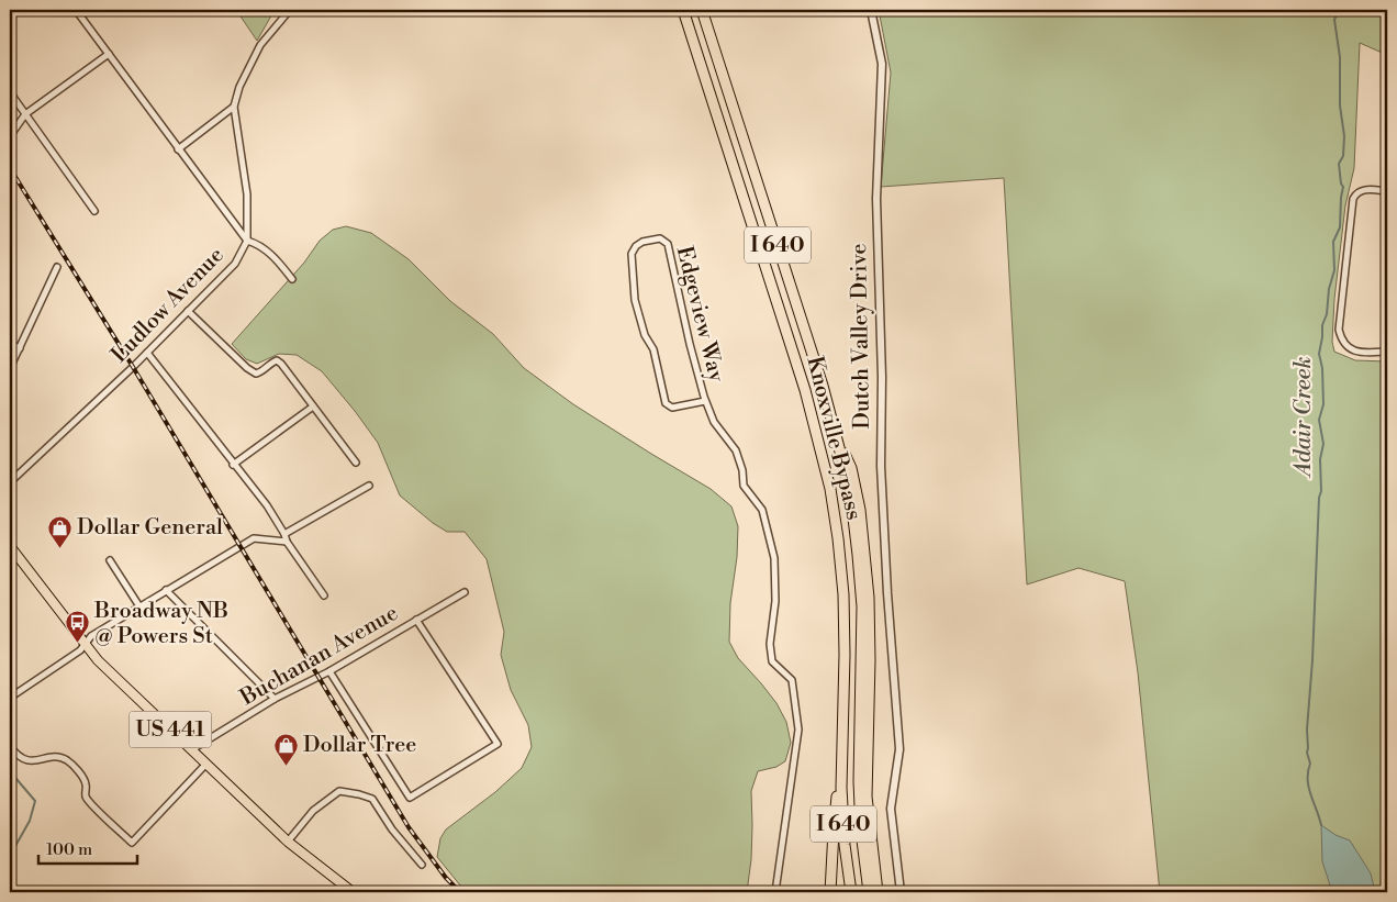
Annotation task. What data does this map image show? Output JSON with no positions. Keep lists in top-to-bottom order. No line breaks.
{"streets":{"highway":["I 640","Knoxville Bypass"],"main road":["US 441"],"street":["Ludlow Avenue","Edgeview Way","Dutch Valley Drive","Buchanan Avenue"]},"crossings":[["Buchanan Avenue","US 441"]],"water":["Adair Creek"],"places":{"shop":["Dollar General","Dollar Tree"],"bus stop":["Broadway NB @ Powers St"]},"scale_bar":"100 m"}
